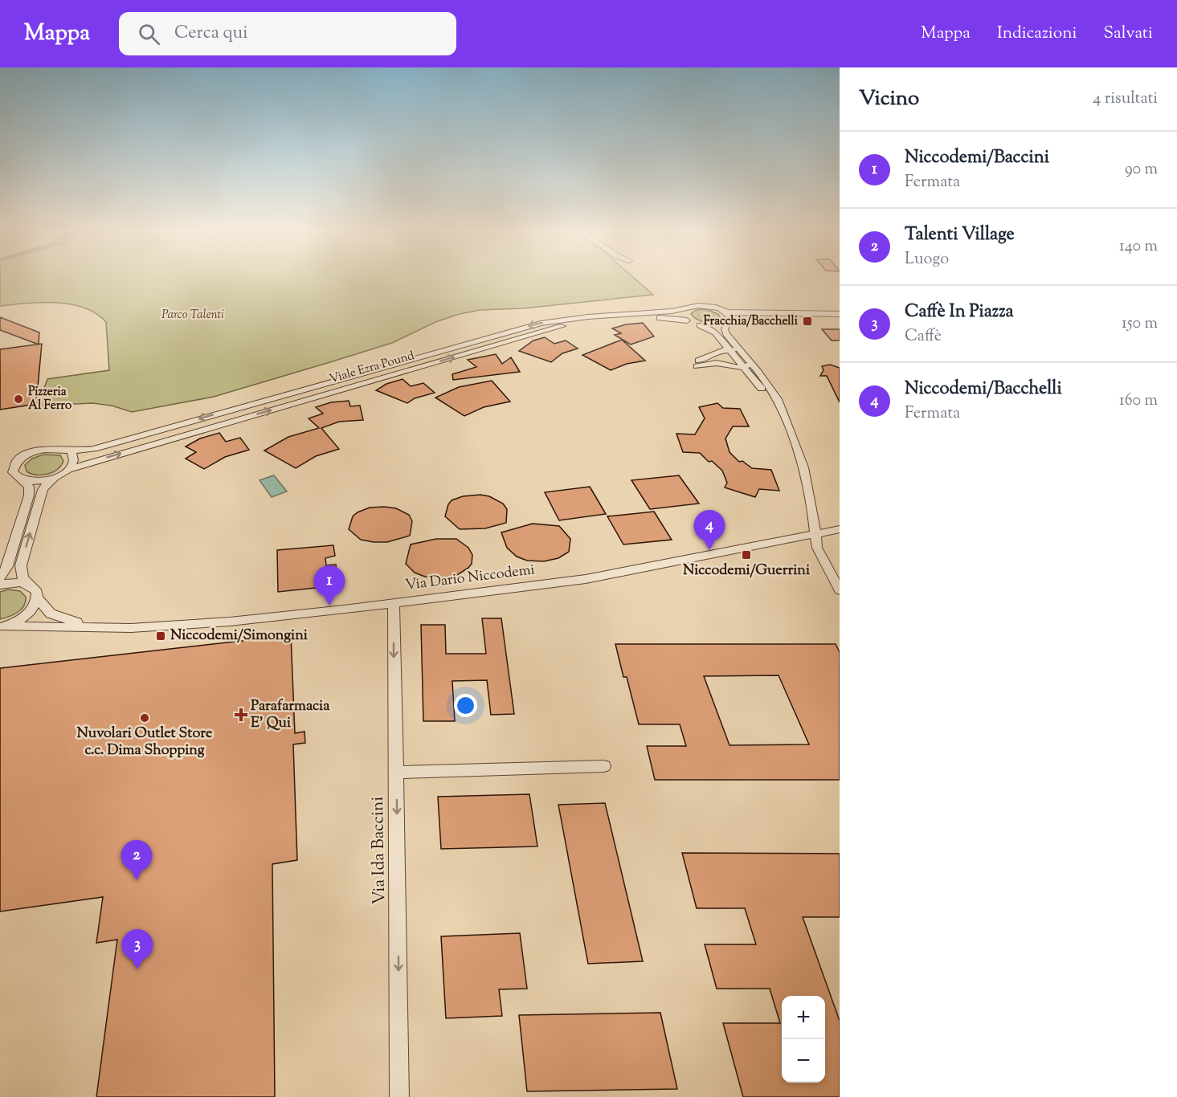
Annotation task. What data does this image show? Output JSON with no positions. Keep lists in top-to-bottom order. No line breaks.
{"streets":{"street":["Viale Ezra Pound","Via Dario Niccodemi","Via Ida Baccini"]},"crossings":[["Via Dario Niccodemi","Via Ida Baccini"]],"one_way":["Via Ida Baccini"],"parks":["Parco Talenti"],"places":{"transit":["Fracchia/Bacchelli","Niccodemi/Guerrini","Niccodemi/Simongini"],"other":["Pizzeria Al Ferro","Nuvolari Outlet Store c.c. Dima Shopping"],"health":["Parafarmacia E' Qui"]},"page":{"header":"Mappa","search":"Cerca qui","nav":["Mappa","Indicazioni","Salvati"],"heading":["Vicino","4 risultati"],"list":[{"mark":"1","name":"Niccodemi/Baccini","note":"Fermata","value":"90 m"},{"mark":"2","name":"Talenti Village","note":"Luogo","value":"140 m"},{"mark":"3","name":"Caffè In Piazza","note":"Caffè","value":"150 m"},{"mark":"4","name":"Niccodemi/Bacchelli","note":"Fermata","value":"160 m"}],"pins":["4","1","2","3"],"map_buttons":["+","−"]}}
